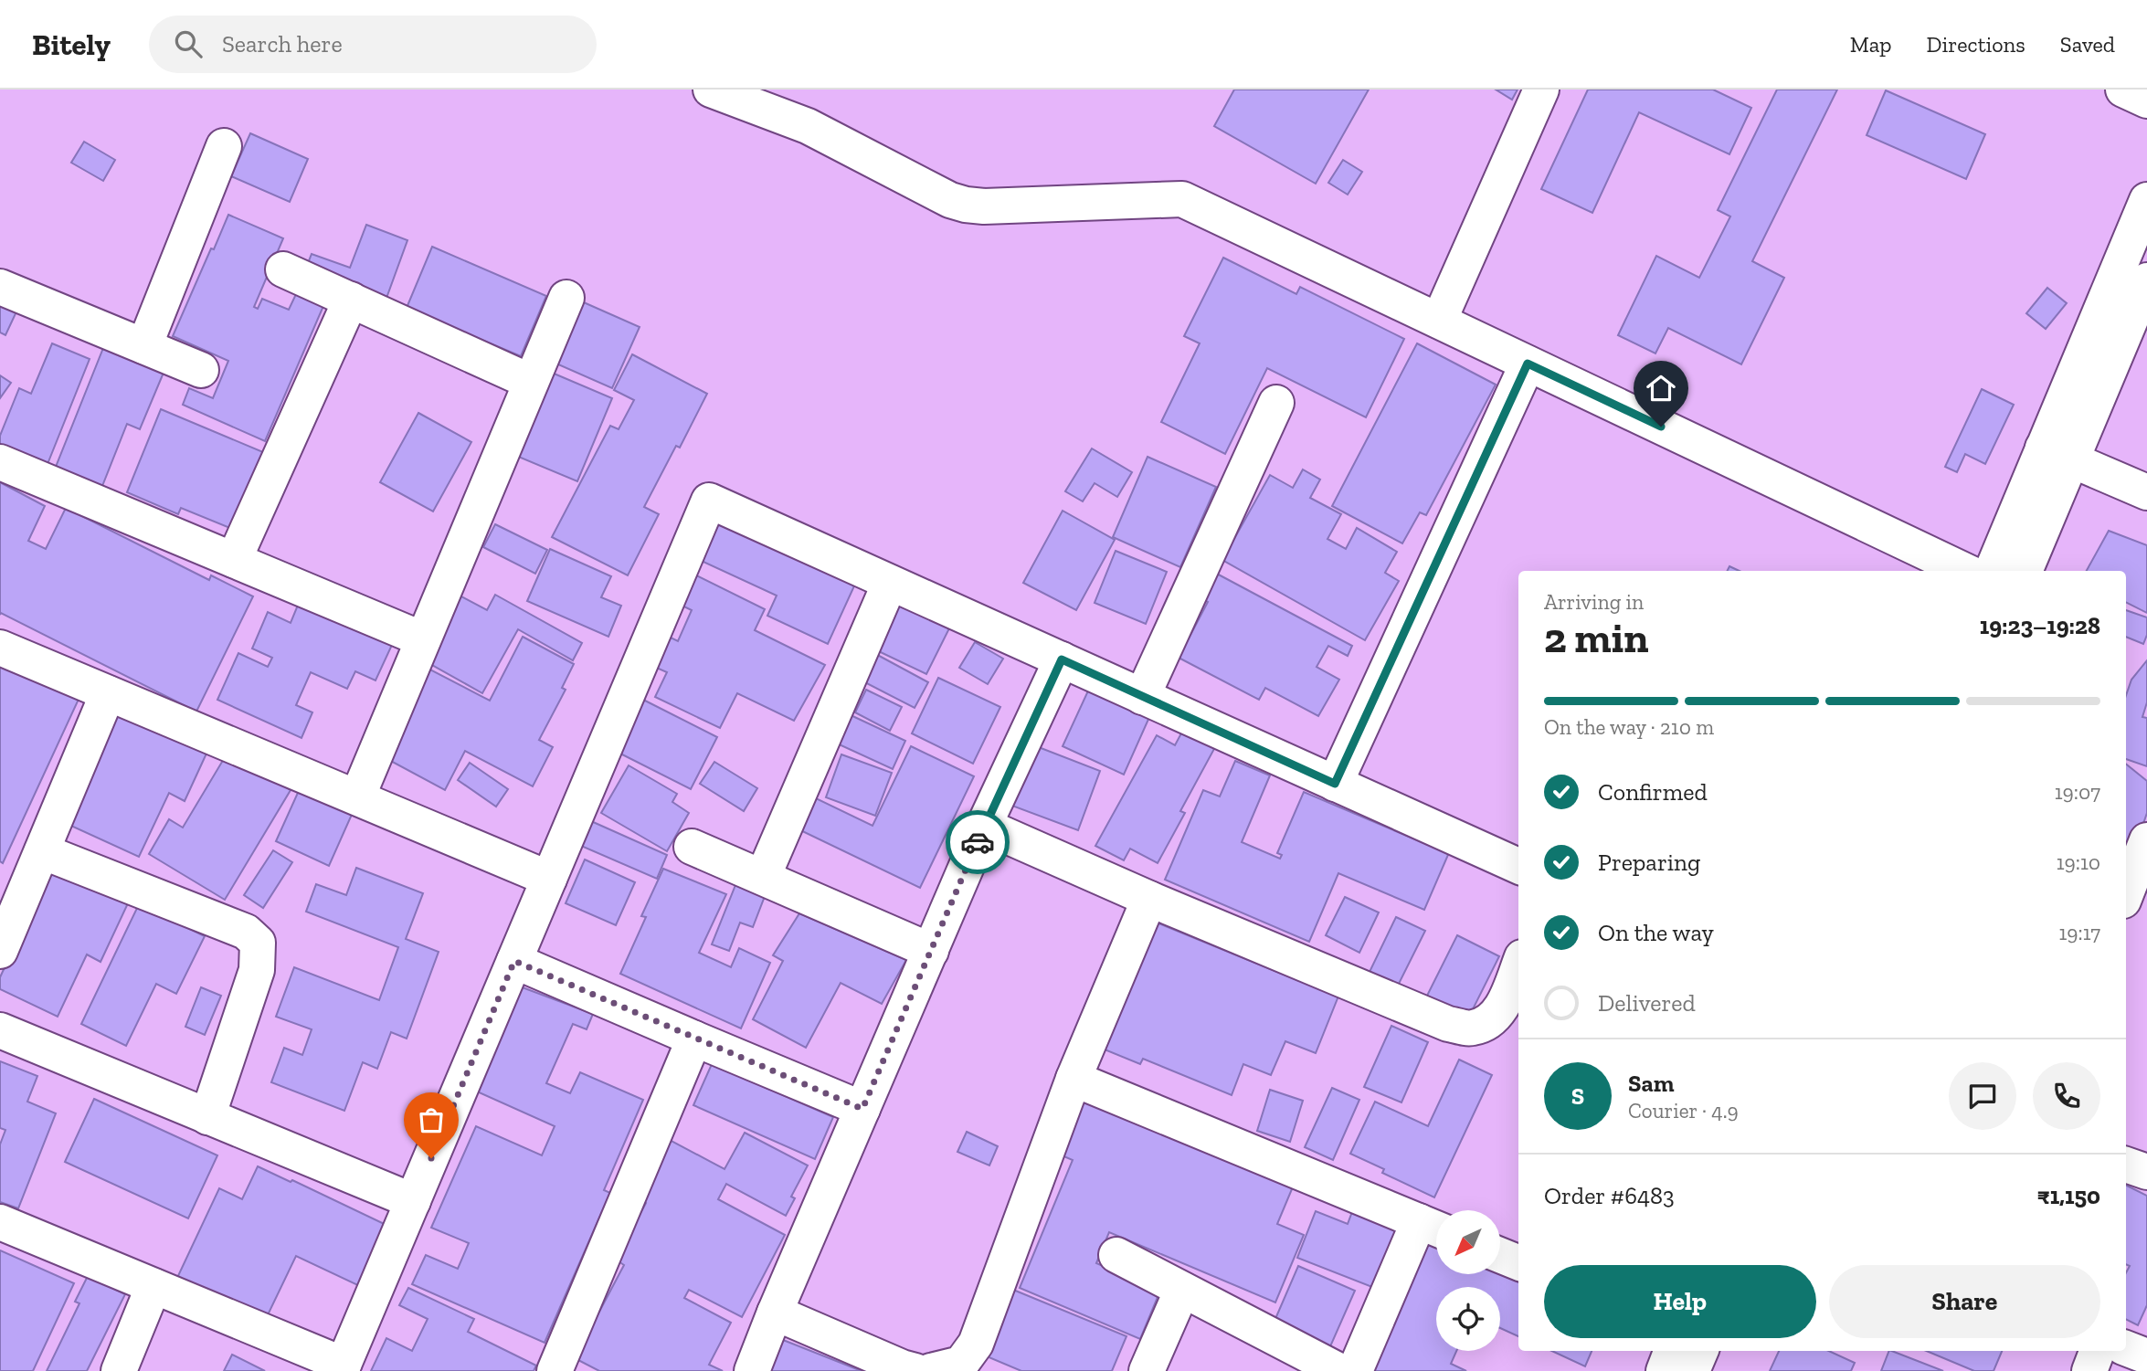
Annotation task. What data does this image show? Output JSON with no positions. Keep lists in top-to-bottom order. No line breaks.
{"north":"bottom left","page":{"header":"Bitely","search":"Search here","nav":["Map","Directions","Saved"],"heading":["2 min","Arriving in","19:23–19:28"],"panel":["Sam","Courier · 4.9","Order #6483","₹1,150"],"bar":"On the way · 210 m","list":[["Confirmed","19:07"],["Preparing","19:10"],["On the way","19:17"],"Delivered"],"round":"S","buttons":["Help","Share"]}}
